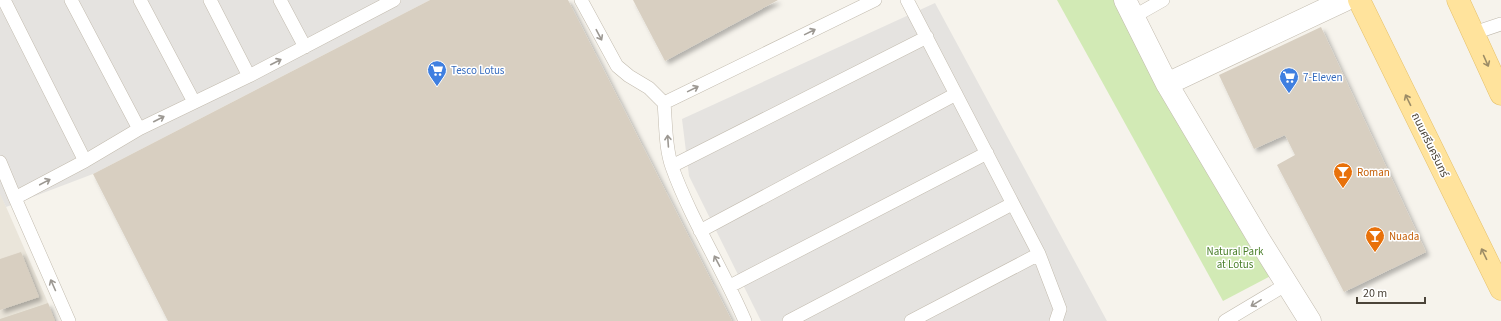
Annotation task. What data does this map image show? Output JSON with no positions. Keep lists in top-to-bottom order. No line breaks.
{"streets":{"main road":["ถนนศรีนครินทร์"]},"parks":["Natural Park at Lotus"],"places":{"supermarket":["Tesco Lotus","7-Eleven"],"bar":["Roman","Nuada"]},"scale_bar":"20 m"}
